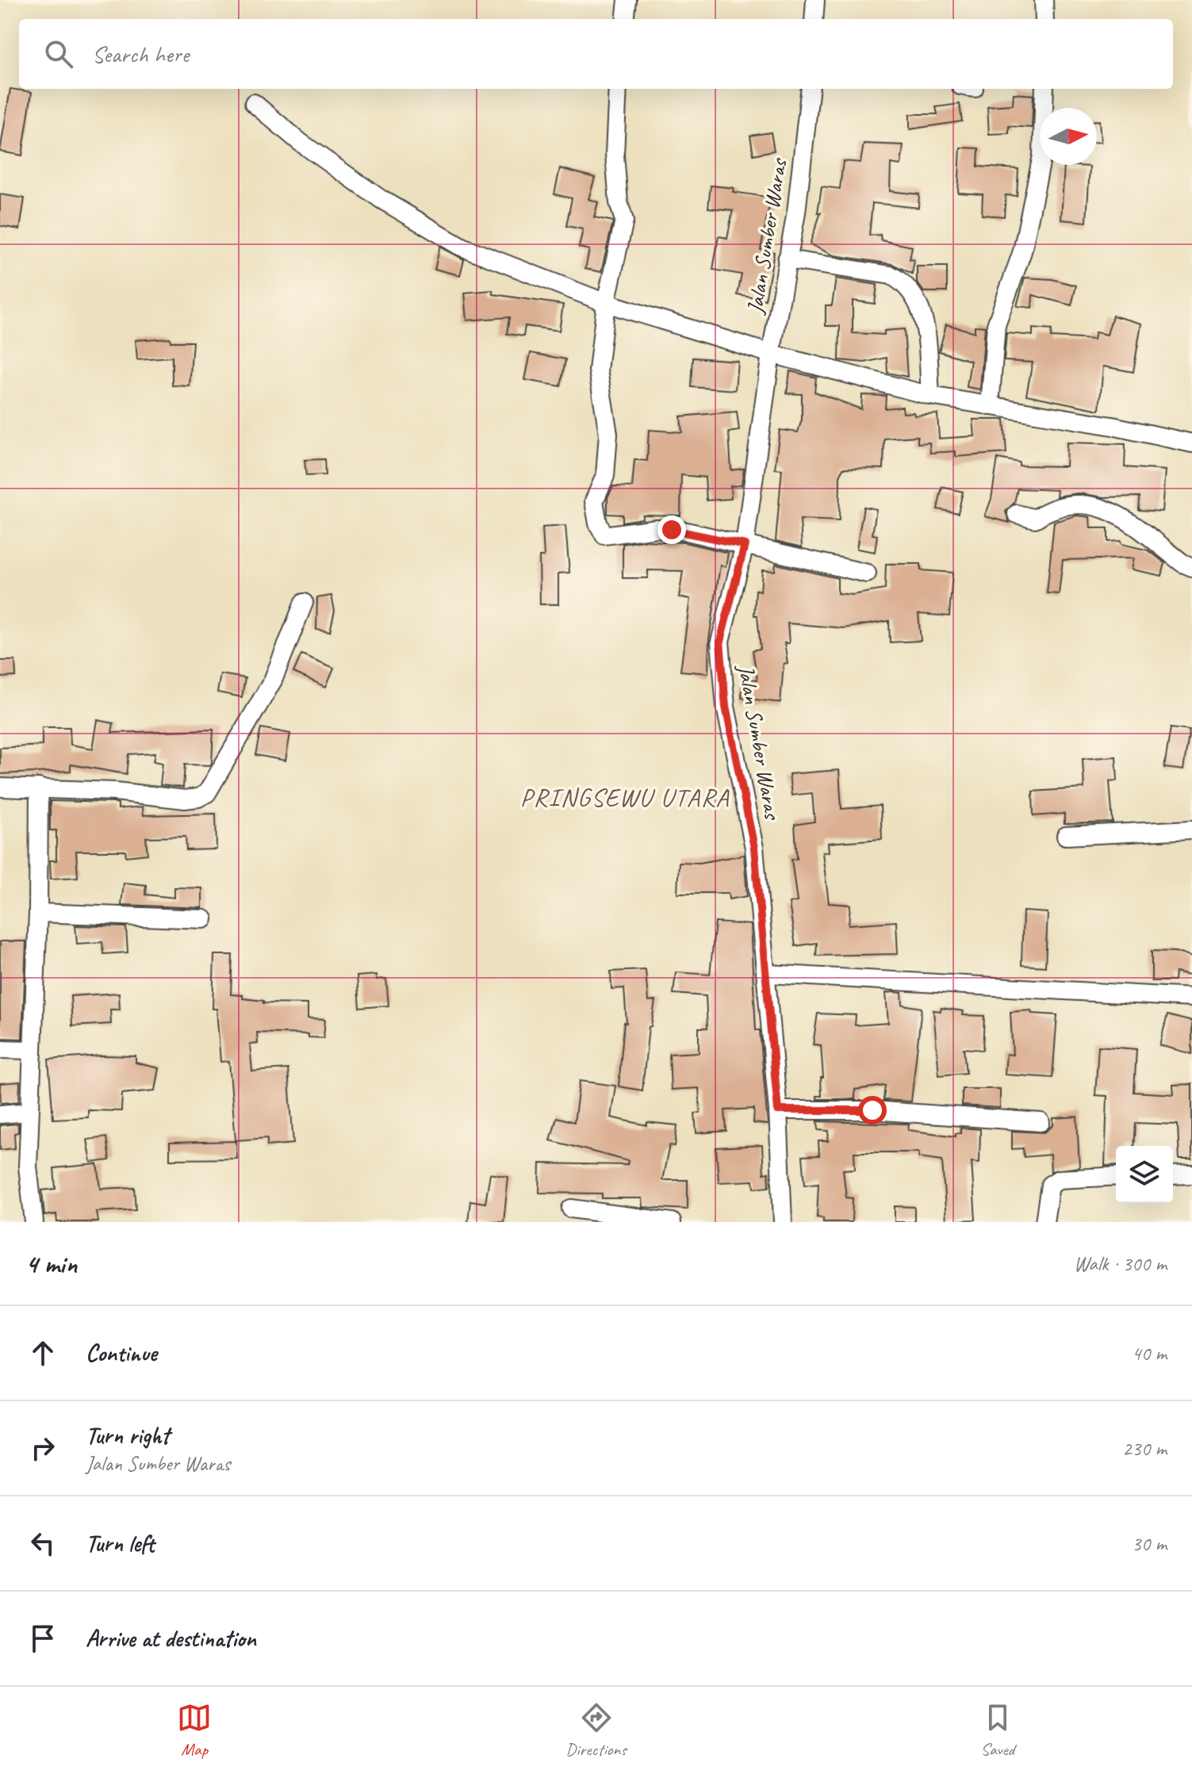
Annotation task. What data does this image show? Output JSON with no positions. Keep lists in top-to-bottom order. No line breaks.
{"streets":{"street":["Jalan Sumber Waras"]},"districts":["PRINGSEWU UTARA"],"north":"right","page":{"search":"Search here","heading":["4 min","Walk · 300 m"],"list":[["Continue","40 m"],["Turn right","Jalan Sumber Waras","230 m"],["Turn left","30 m"],"Arrive at destination"],"nav":["Map","Directions","Saved"]}}
